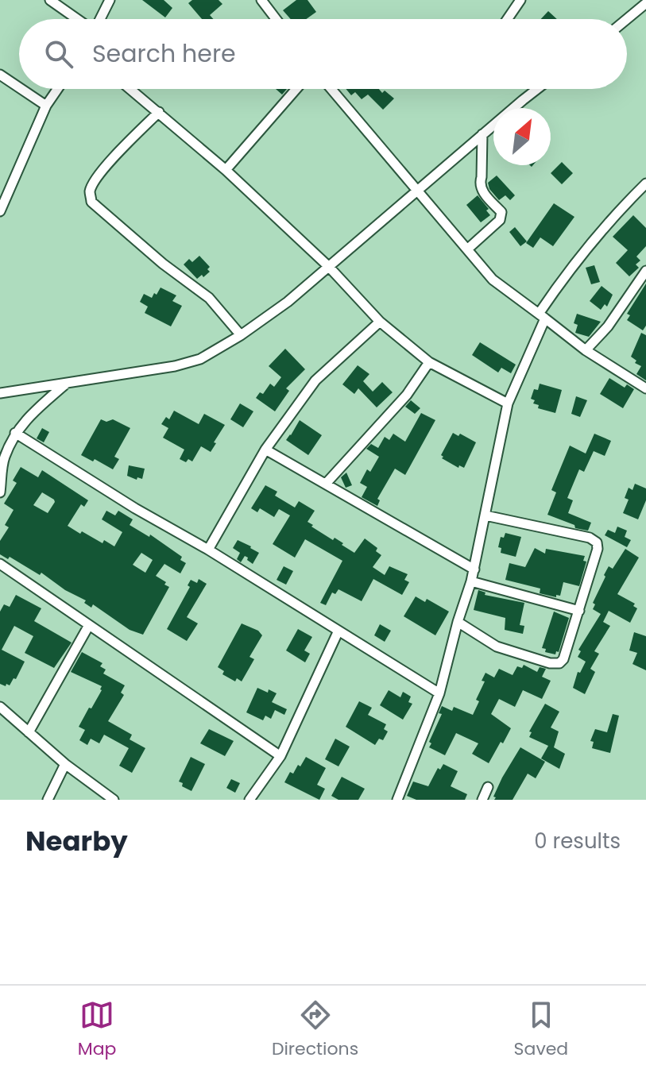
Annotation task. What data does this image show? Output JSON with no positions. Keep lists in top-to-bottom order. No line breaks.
{"north":"top right","page":{"search":"Search here","heading":["Nearby","0 results"],"nav":["Map","Directions","Saved"]}}
